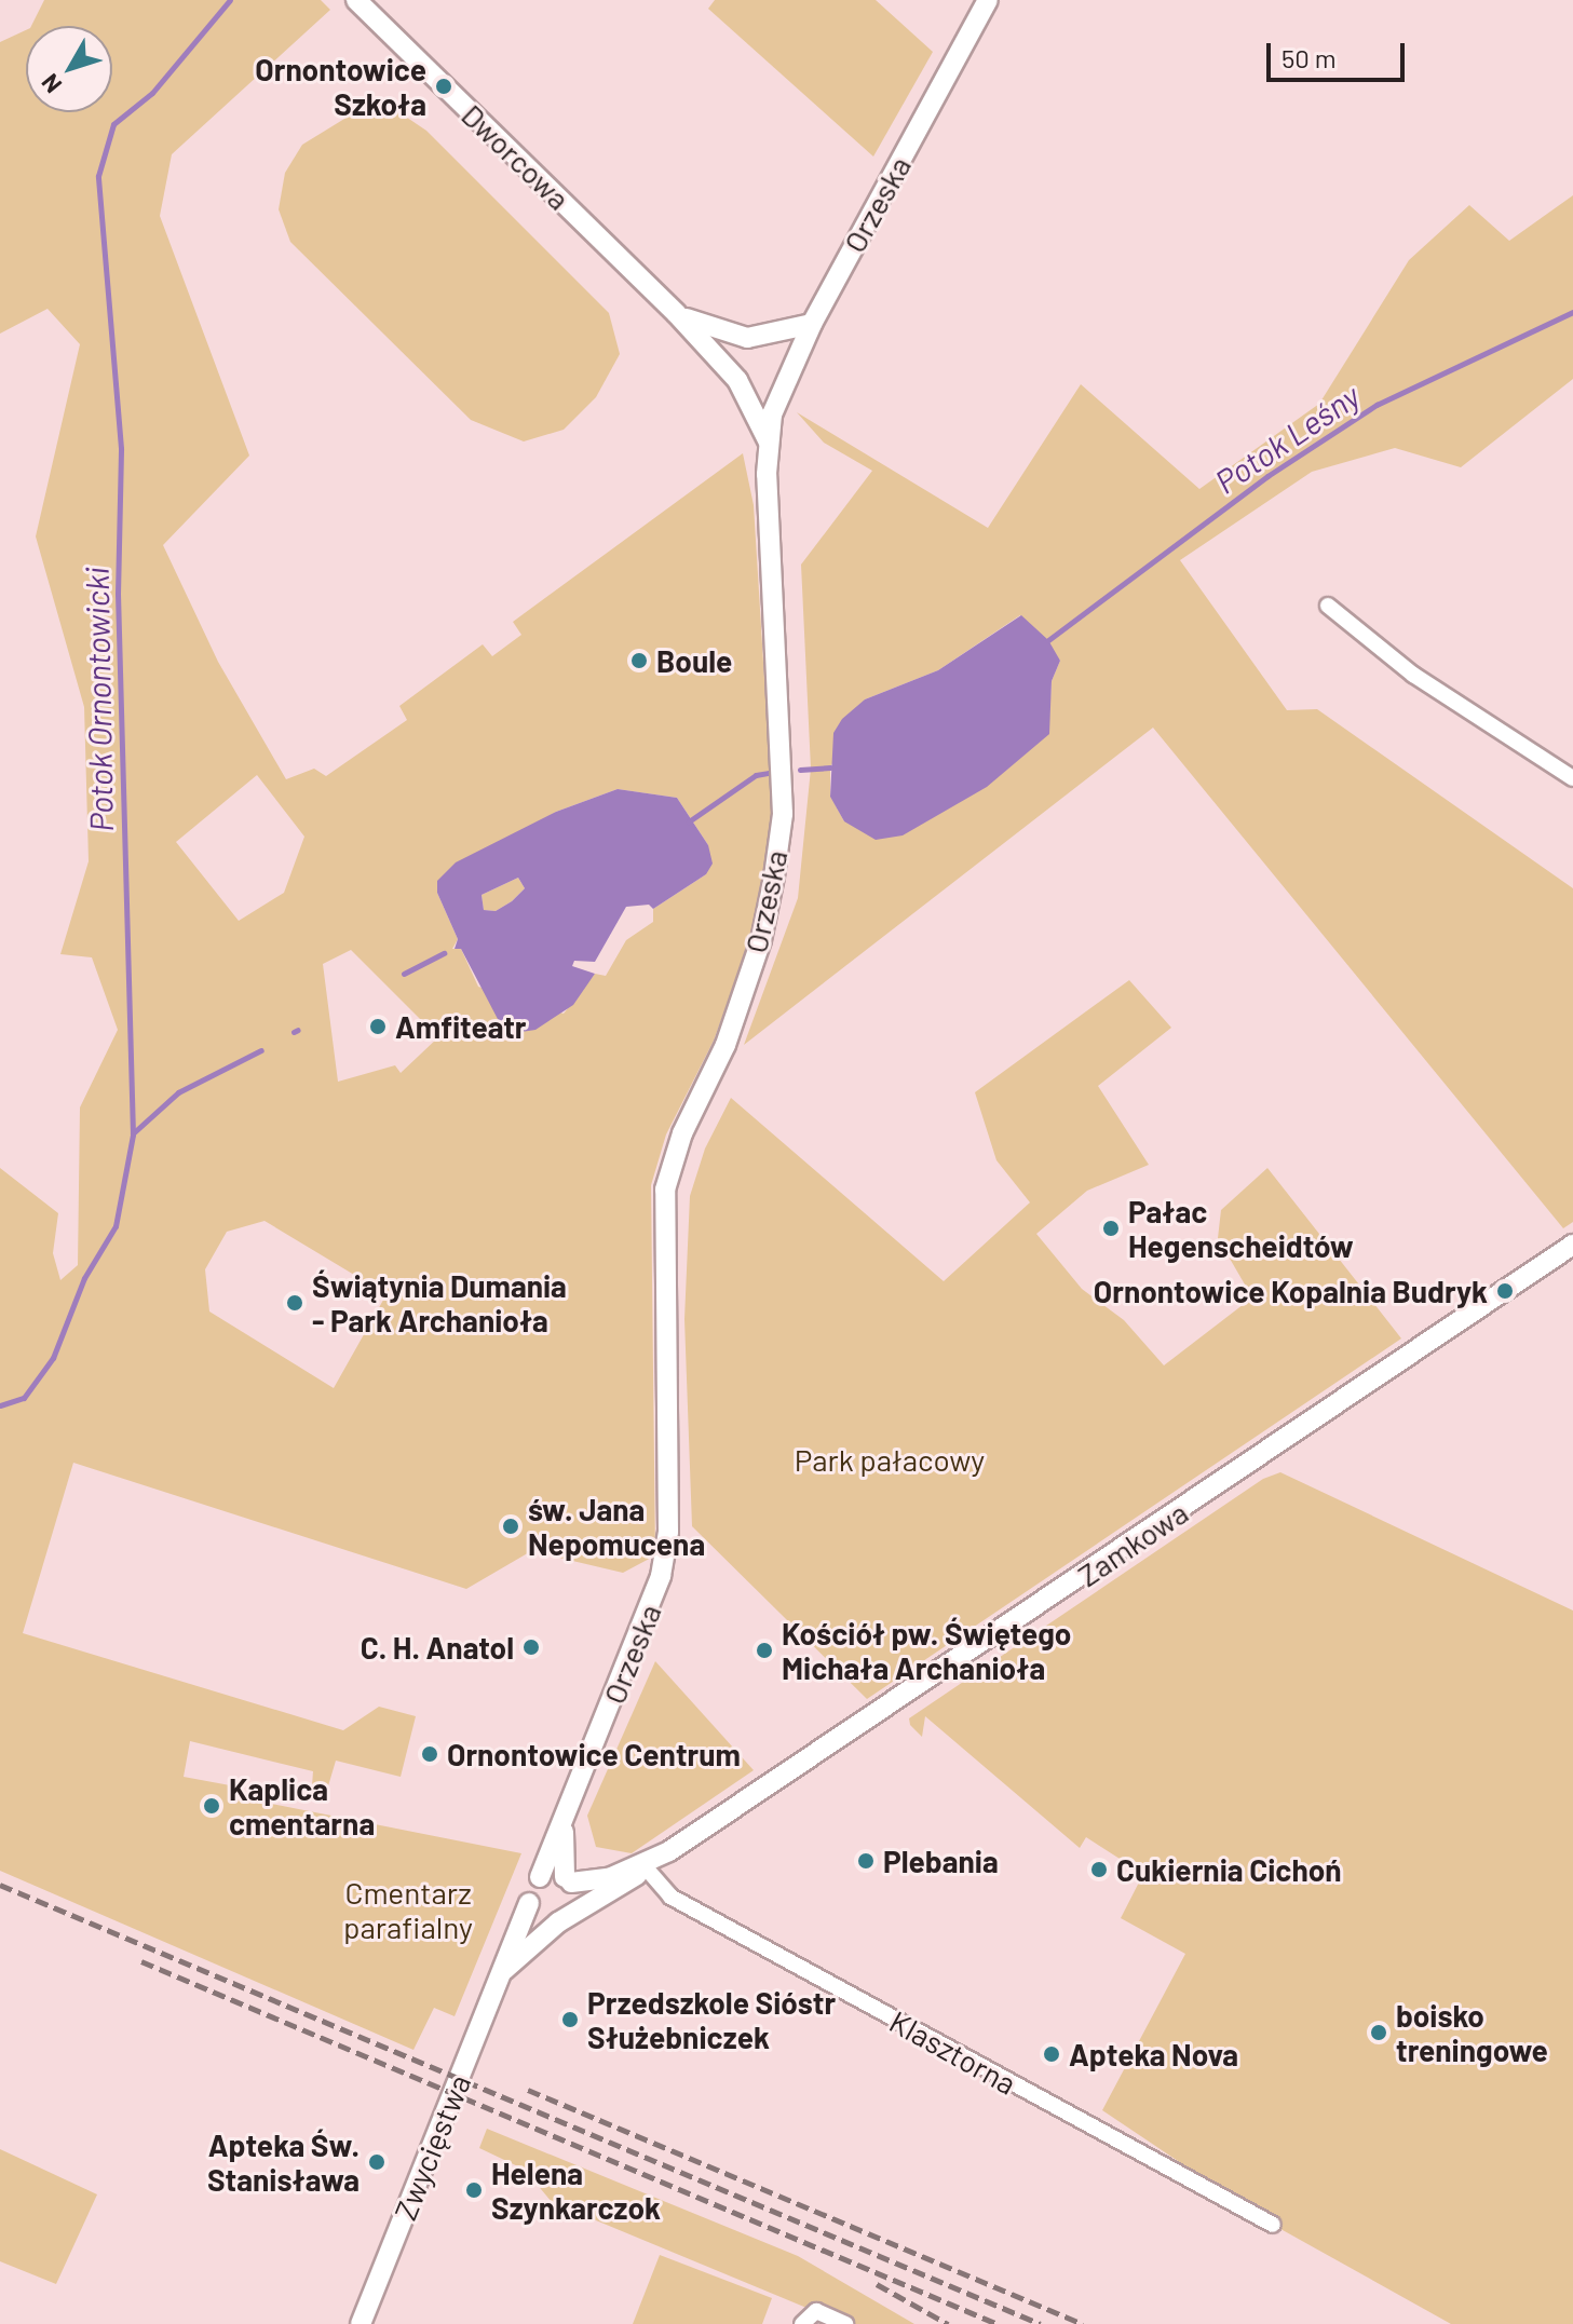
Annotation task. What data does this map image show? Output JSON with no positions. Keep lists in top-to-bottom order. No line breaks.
{"streets":{"street":["Dworcowa","Orzeska","Zamkowa","Klasztorna","Zwycięstwa"]},"crossings":[["Dworcowa","Orzeska"],["Orzeska","Zamkowa"],["Orzeska","Zwycięstwa"],["Zamkowa","Klasztorna"],["Zamkowa","Zwycięstwa"]],"water":["Potok Leśny","Potok Ornontowicki"],"parks":["Park pałacowy","Cmentarz parafialny"],"places":["Ornontowice Szkoła","Boule","Amfiteatr","Pałac Hegenscheidtów","Ornontowice Kopalnia Budryk","Świątynia Dumania - Park Archanioła","św. Jana Nepomucena","C. H. Anatol","Kościół pw. Świętego Michała Archanioła","Ornontowice Centrum","Kaplica cmentarna","Plebania","Cukiernia Cichoń","Przedszkole Sióstr Służebniczek","boisko treningowe","Apteka Nova","Apteka Św. Stanisława","Helena Szynkarczok"],"scale_bar":"50 m","north":"bottom left"}
